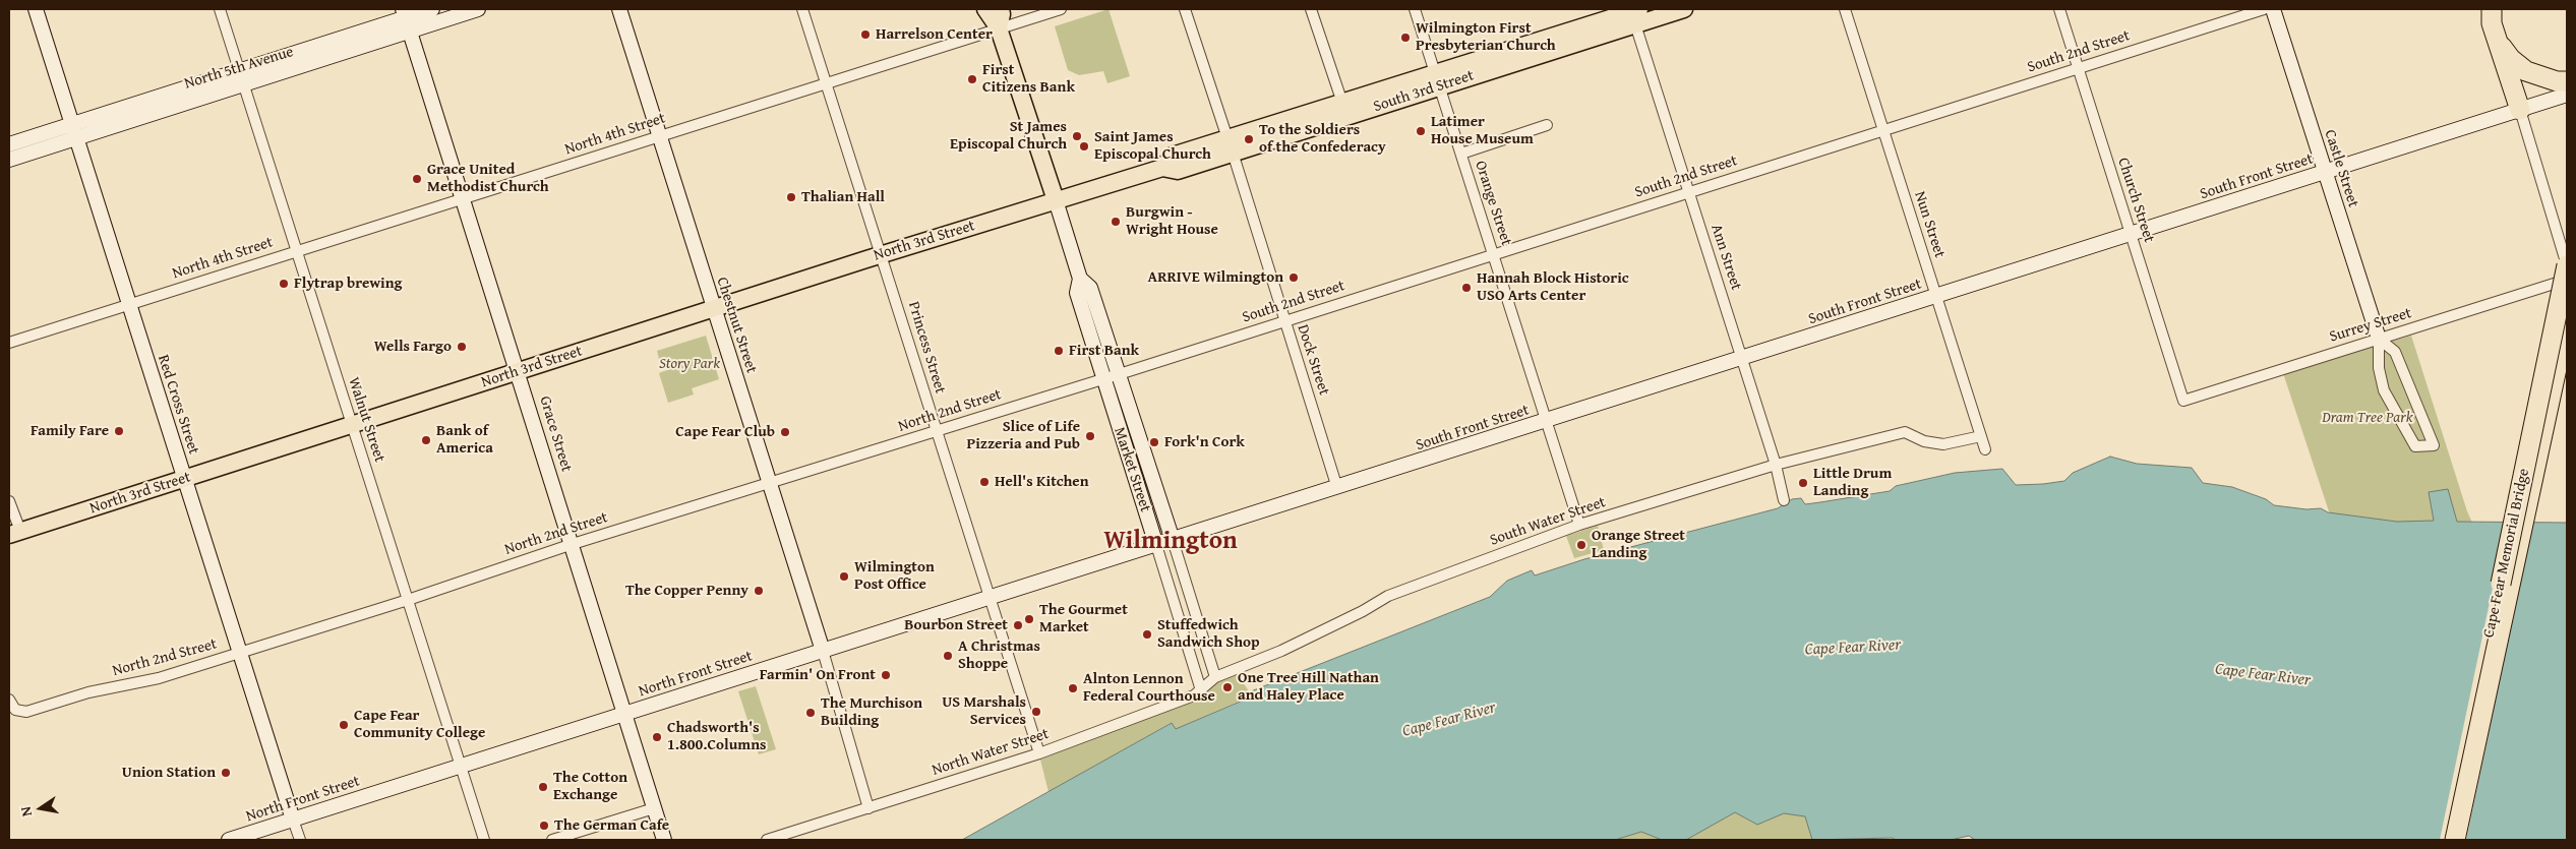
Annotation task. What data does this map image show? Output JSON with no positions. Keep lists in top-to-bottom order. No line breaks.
{"streets":{"highway":["Cape Fear Memorial Bridge"],"main road":["South 3rd Street","North 3rd Street","Market Street"],"street":["South 2nd Street","North 5th Avenue","North 4th Street","Castle Street","South Front Street","Church Street","Orange Street","Nun Street","Ann Street","Chestnut Street","Surrey Street","Princess Street","Dock Street","Red Cross Street","North 2nd Street","Walnut Street","Grace Street","South Water Street","North Front Street","North Water Street"]},"crossings":[["South 2nd Street","Church Street"],["South 2nd Street","Orange Street"],["South 2nd Street","Nun Street"],["South 2nd Street","Ann Street"],["South 2nd Street","Dock Street"],["South 2nd Street","North 2nd Street"],["South 2nd Street","Market Street"],["North 5th Avenue","Red Cross Street"],["North 5th Avenue","Walnut Street"],["North 5th Avenue","Grace Street"],["South 3rd Street","Orange Street"],["South 3rd Street","North 3rd Street"],["South 3rd Street","Ann Street"],["South 3rd Street","Dock Street"],["South 3rd Street","Market Street"],["North 4th Street","Chestnut Street"],["North 4th Street","Princess Street"],["North 4th Street","Red Cross Street"],["North 4th Street","Walnut Street"],["North 4th Street","Grace Street"],["North 4th Street","Market Street"],["Castle Street","South Front Street"],["Castle Street","Surrey Street"],["South Front Street","Church Street"],["South Front Street","Orange Street"],["South Front Street","Nun Street"],["South Front Street","Ann Street"],["South Front Street","Dock Street"],["South Front Street","Market Street"],["South Front Street","North Front Street"],["Church Street","Surrey Street"],["Orange Street","South Water Street"],["Nun Street","South Water Street"],["North 3rd Street","Chestnut Street"],["North 3rd Street","Princess Street"],["North 3rd Street","Red Cross Street"],["North 3rd Street","Walnut Street"],["North 3rd Street","Grace Street"],["North 3rd Street","Market Street"],["Ann Street","South Water Street"],["Chestnut Street","North 2nd Street"],["Chestnut Street","North Front Street"],["Princess Street","North 2nd Street"],["Princess Street","North Front Street"],["Princess Street","North Water Street"],["Red Cross Street","North 2nd Street"],["Red Cross Street","North Front Street"],["North 2nd Street","Walnut Street"],["North 2nd Street","Grace Street"],["North 2nd Street","Market Street"],["Walnut Street","North Front Street"],["Grace Street","North Front Street"],["Market Street","South Water Street"],["Market Street","North Front Street"],["Market Street","North Water Street"],["South Water Street","North Water Street"]],"districts":["Wilmington"],"water":["Cape Fear River"],"parks":["Story Park","Dram Tree Park"],"places":["Harrelson Center","Wilmington First Presbyterian Church","First Citizens Bank","Latimer House Museum","St James Episcopal Church","To the Soldiers of the Confederacy","Saint James Episcopal Church","Grace United Methodist Church","Thalian Hall","Burgwin - Wright House","ARRIVE Wilmington","Flytrap brewing","Hannah Block Historic USO Arts Center","Wells Fargo","First Bank","Family Fare","Cape Fear Club","Slice of Life Pizzeria and Pub","Bank of America","Fork'n Cork","Hell's Kitchen","Little Drum Landing","Orange Street Landing","Wilmington Post Office","The Copper Penny","The Gourmet Market","Bourbon Street","Stuffedwich Sandwich Shop","A Christmas Shoppe","Farmin' On Front","One Tree Hill Nathan and Haley Place","Alnton Lennon Federal Courthouse","US Marshals Services","The Murchison Building","Cape Fear Community College","Chadsworth's 1.800.Columns","Union Station","The Cotton Exchange","The German Cafe"],"north":"left"}
